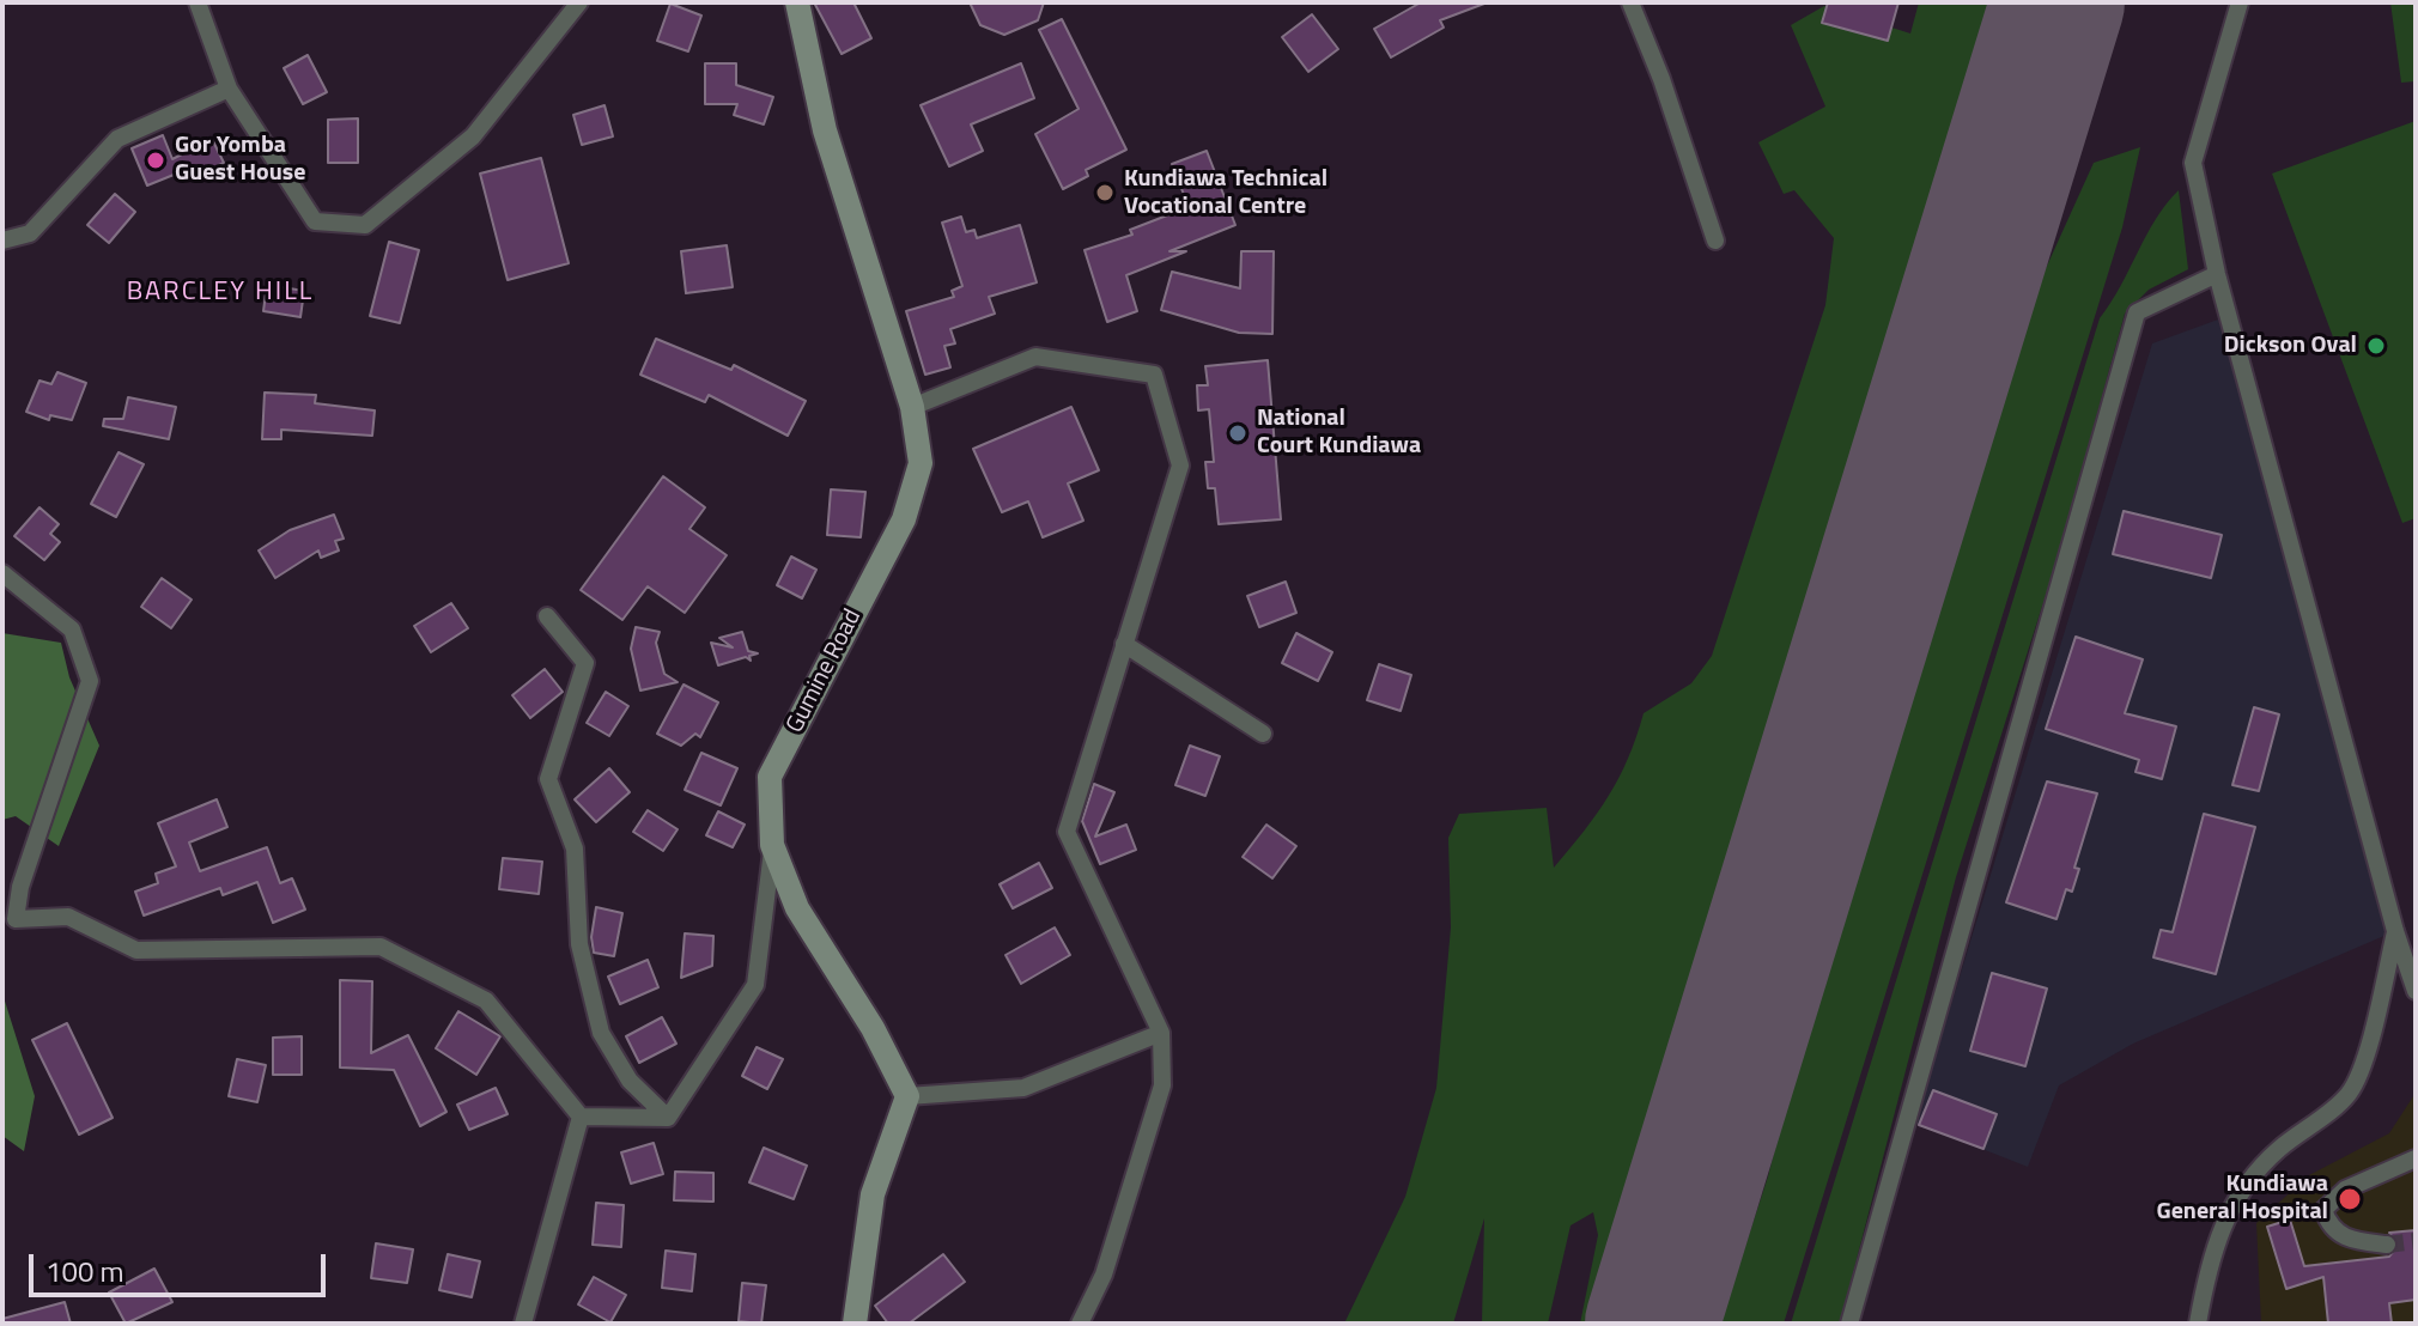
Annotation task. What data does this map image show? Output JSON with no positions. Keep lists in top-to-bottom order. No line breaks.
{"streets":{"main road":["Gumine Road"]},"districts":["BARCLEY HILL"],"places":["Gor Yomba Guest House","Kundiawa Technical Vocational Centre","Dickson Oval","National Court Kundiawa","Kundiawa General Hospital"],"scale_bar":"100 m"}
